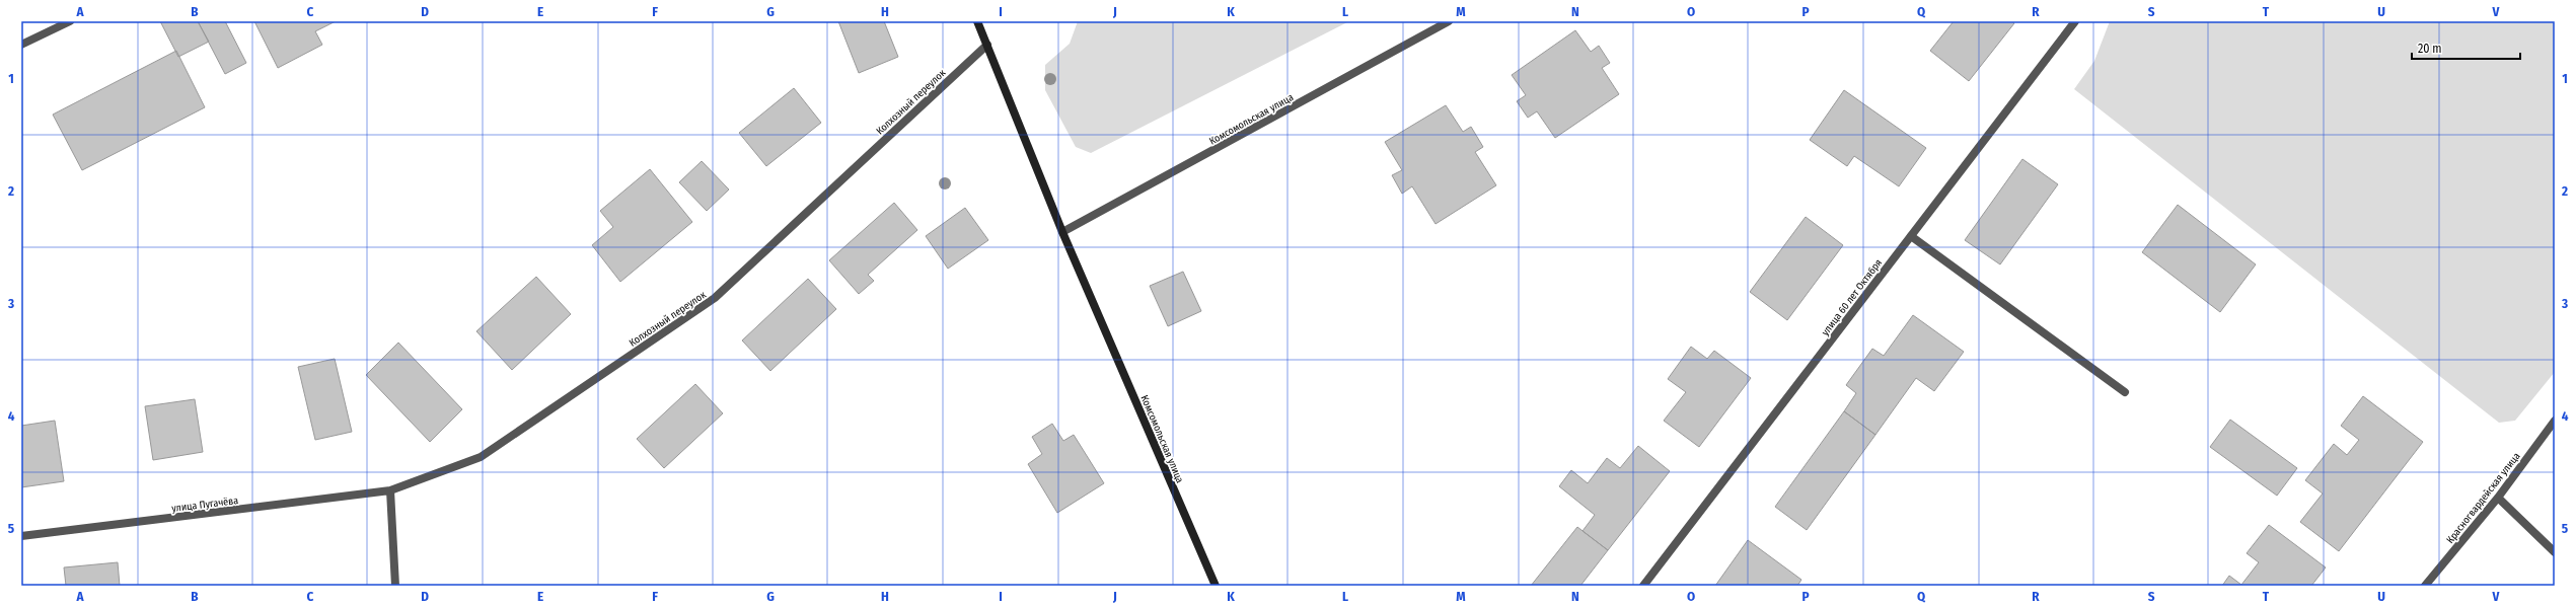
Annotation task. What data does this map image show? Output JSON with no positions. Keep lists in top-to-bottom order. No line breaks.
{"streets":{"main road":["Комсомольская улица"],"street":["Колхозный переулок","улица 60 лет Октября","Красногвардейская улица","улица Пугачёва"]},"crossings":[["Колхозный переулок","Комсомольская улица"],["Колхозный переулок","улица Пугачёва"]],"scale_bar":"20 m","grid":{"columns":["A","B","C","D","E","F","G","H","I","J","K","L","M","N","O","P","Q","R","S","T","U","V"],"rows":["1","2","3","4","5"]}}
